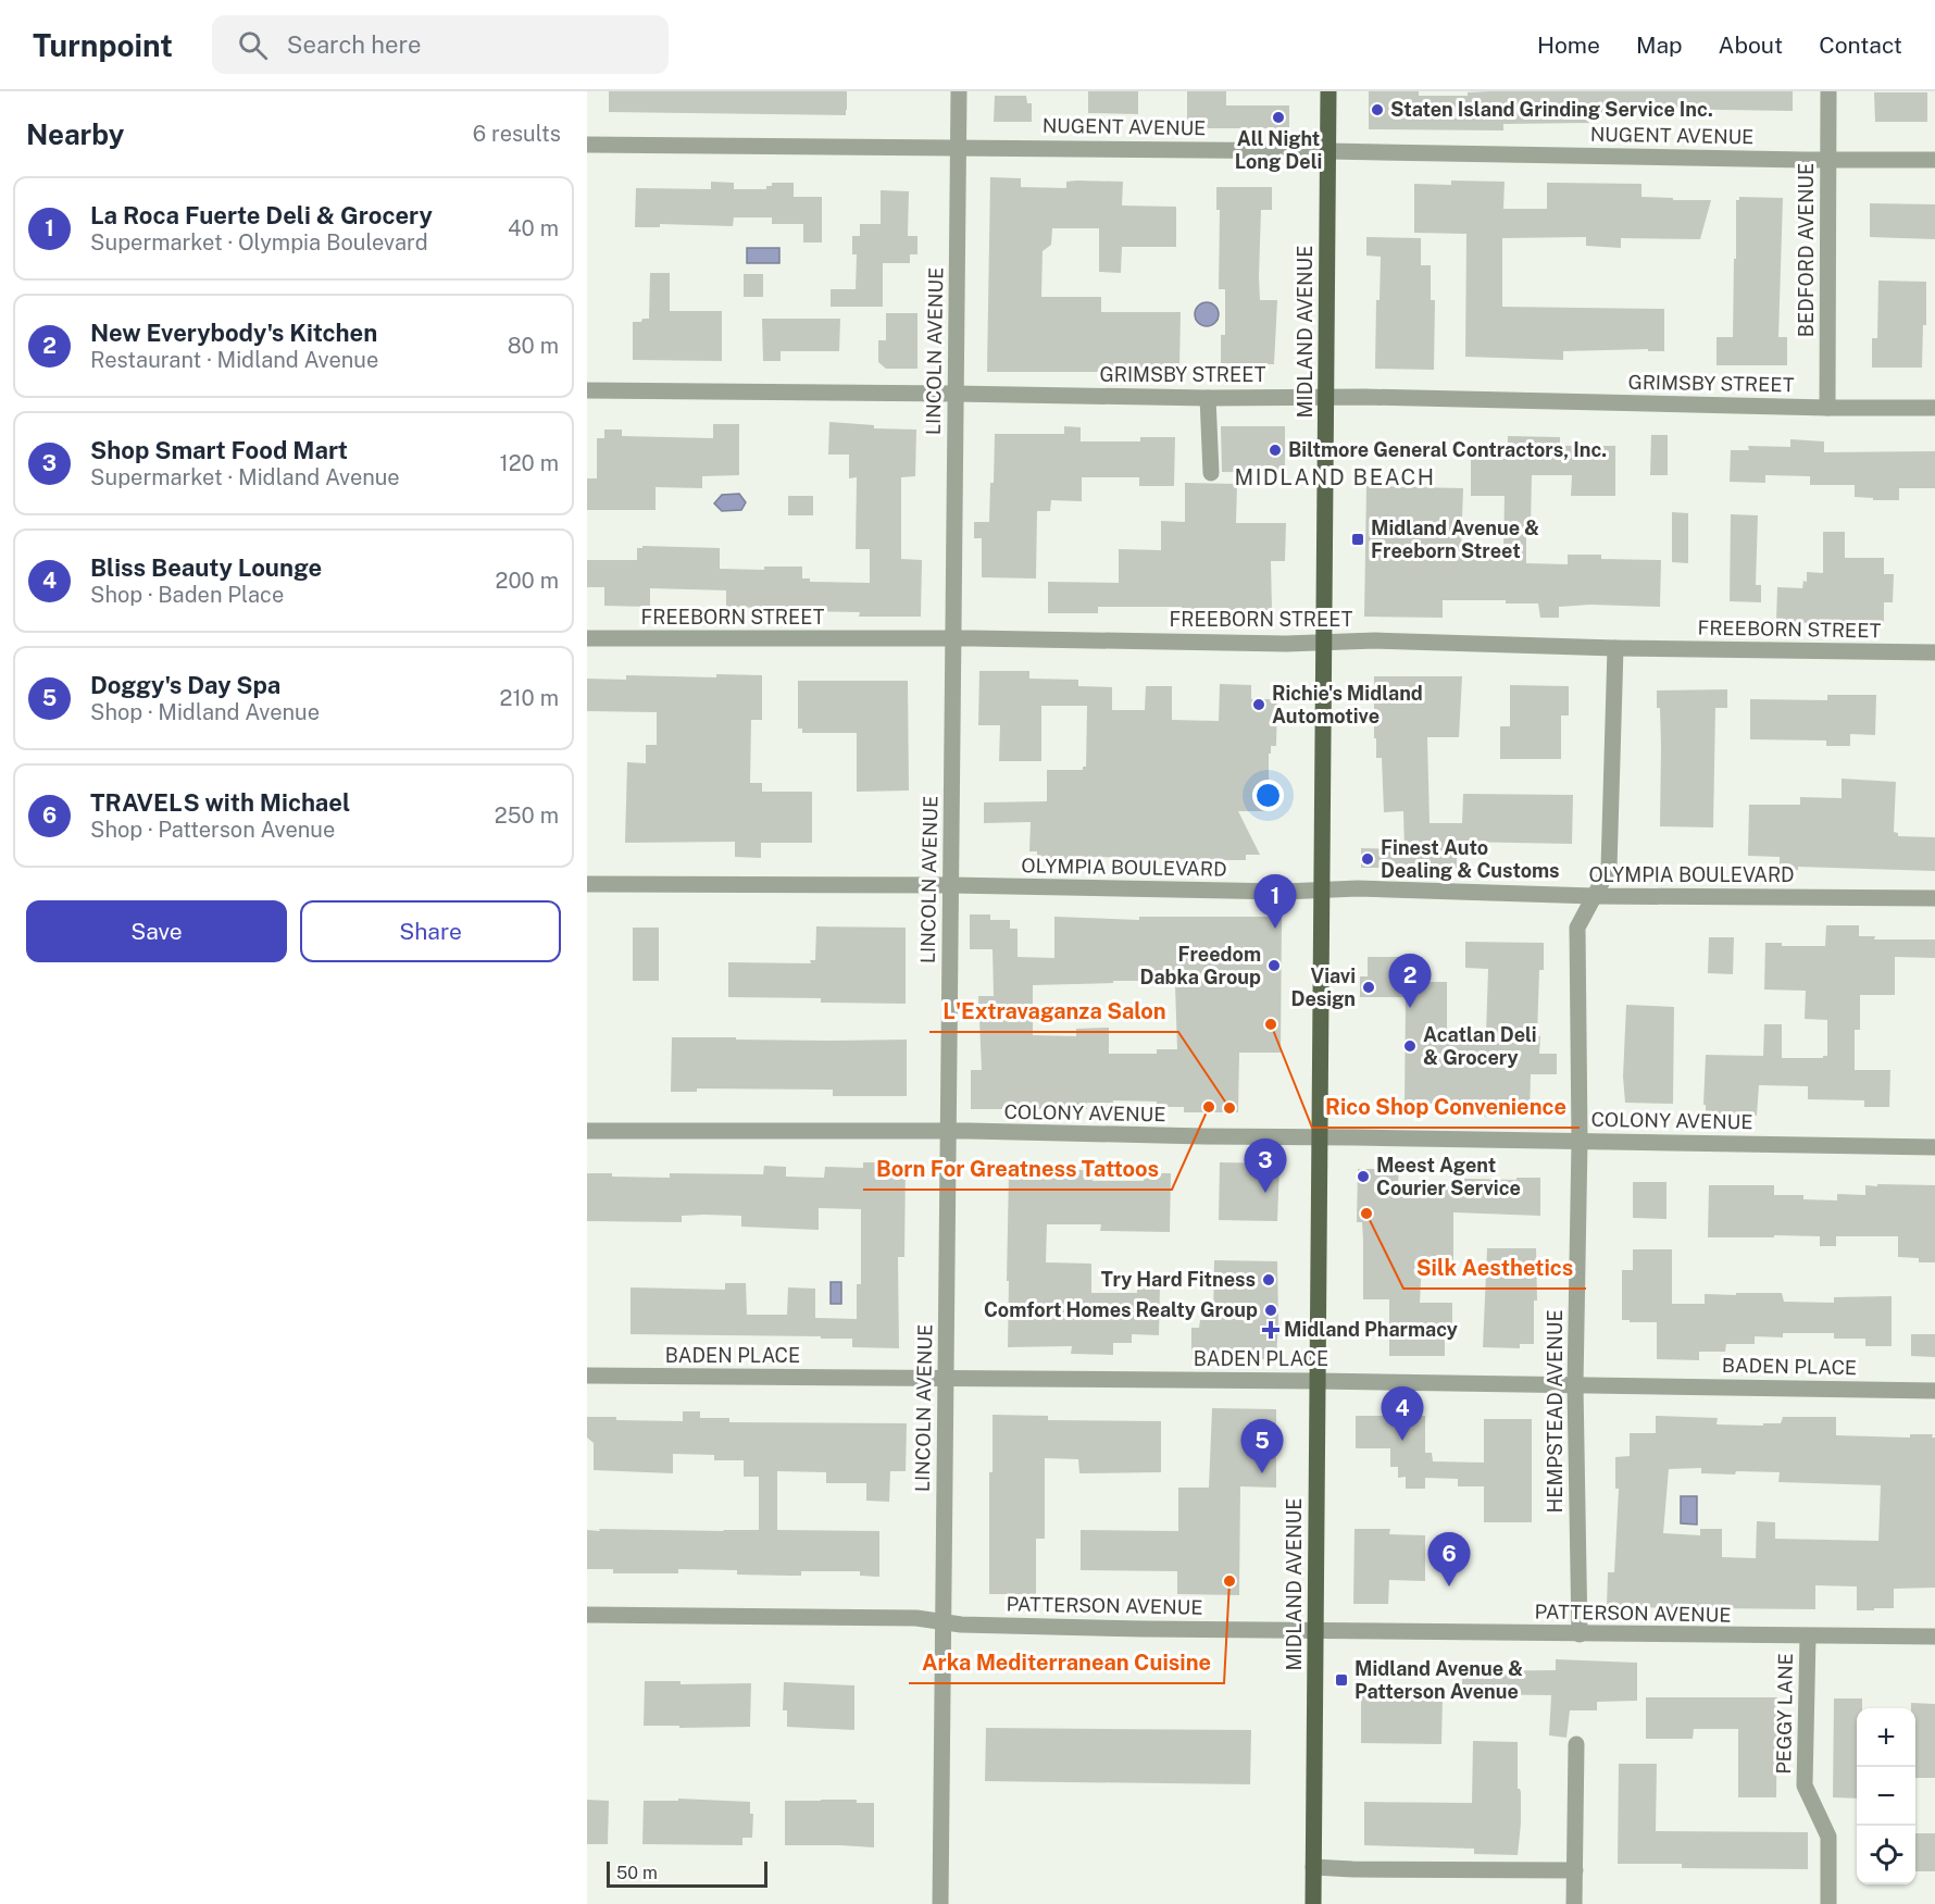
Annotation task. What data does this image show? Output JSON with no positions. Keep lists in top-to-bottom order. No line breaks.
{"streets":{"main road":["MIDLAND AVENUE"],"street":["NUGENT AVENUE","BEDFORD AVENUE","LINCOLN AVENUE","GRIMSBY STREET","FREEBORN STREET","OLYMPIA BOULEVARD","COLONY AVENUE","BADEN PLACE","HEMPSTEAD AVENUE","PATTERSON AVENUE","PEGGY LANE"]},"crossings":[["NUGENT AVENUE","BEDFORD AVENUE"],["NUGENT AVENUE","MIDLAND AVENUE"],["NUGENT AVENUE","LINCOLN AVENUE"],["BEDFORD AVENUE","GRIMSBY STREET"],["MIDLAND AVENUE","GRIMSBY STREET"],["MIDLAND AVENUE","FREEBORN STREET"],["MIDLAND AVENUE","OLYMPIA BOULEVARD"],["MIDLAND AVENUE","COLONY AVENUE"],["MIDLAND AVENUE","BADEN PLACE"],["MIDLAND AVENUE","PATTERSON AVENUE"],["LINCOLN AVENUE","GRIMSBY STREET"],["LINCOLN AVENUE","FREEBORN STREET"],["LINCOLN AVENUE","OLYMPIA BOULEVARD"],["LINCOLN AVENUE","COLONY AVENUE"],["LINCOLN AVENUE","BADEN PLACE"],["LINCOLN AVENUE","PATTERSON AVENUE"],["FREEBORN STREET","HEMPSTEAD AVENUE"],["OLYMPIA BOULEVARD","HEMPSTEAD AVENUE"],["COLONY AVENUE","HEMPSTEAD AVENUE"],["BADEN PLACE","HEMPSTEAD AVENUE"],["HEMPSTEAD AVENUE","PATTERSON AVENUE"],["PATTERSON AVENUE","PEGGY LANE"]],"districts":["MIDLAND BEACH"],"places":{"other":["Staten Island Grinding Service Inc.","All Night Long Deli","Biltmore General Contractors, Inc.","Richie's Midland Automotive","Finest Auto Dealing & Customs","Freedom Dabka Group","Viavi Design","Rico Shop Convenience","Acatlan Deli & Grocery","Born For Greatness Tattoos","L'Extravaganza Salon","Meest Agent Courier Service","Silk Aesthetics","Try Hard Fitness","Comfort Homes Realty Group","Arka Mediterranean Cuisine"],"transit":["Midland Avenue & Freeborn Street","Midland Avenue & Patterson Avenue"],"health":["Midland Pharmacy"]},"scale_bar":"50 m","page":{"header":"Turnpoint","search":"Search here","nav":["Home","Map","About","Contact"],"heading":["Nearby","6 results"],"list":[{"mark":"1","name":"La Roca Fuerte Deli & Grocery","note":"Supermarket · Olympia Boulevard","value":"40 m"},{"mark":"2","name":"New Everybody's Kitchen","note":"Restaurant · Midland Avenue","value":"80 m"},{"mark":"3","name":"Shop Smart Food Mart","note":"Supermarket · Midland Avenue","value":"120 m"},{"mark":"4","name":"Bliss Beauty Lounge","note":"Shop · Baden Place","value":"200 m"},{"mark":"5","name":"Doggy's Day Spa","note":"Shop · Midland Avenue","value":"210 m"},{"mark":"6","name":"TRAVELS with Michael","note":"Shop · Patterson Avenue","value":"250 m"}],"pins":["1","2","3","4","5","6"],"buttons":["Save","Share"],"map_buttons":["+","−"],"scale":"50 m"}}
